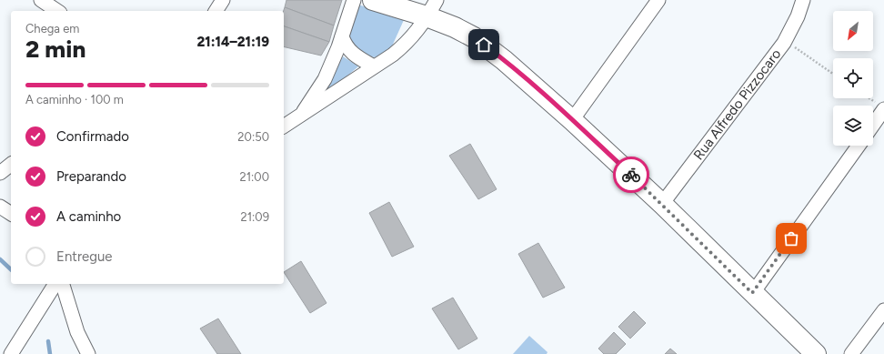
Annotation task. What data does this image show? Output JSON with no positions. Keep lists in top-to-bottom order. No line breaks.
{"streets":{"street":["Rua Alfredo Pizzocaro"]},"north":"bottom left","page":{"heading":["2 min","Chega em","21:14–21:19"],"bar":"A caminho · 100 m","list":[["Confirmado","20:50"],["Preparando","21:00"],["A caminho","21:09"],"Entregue"]}}
